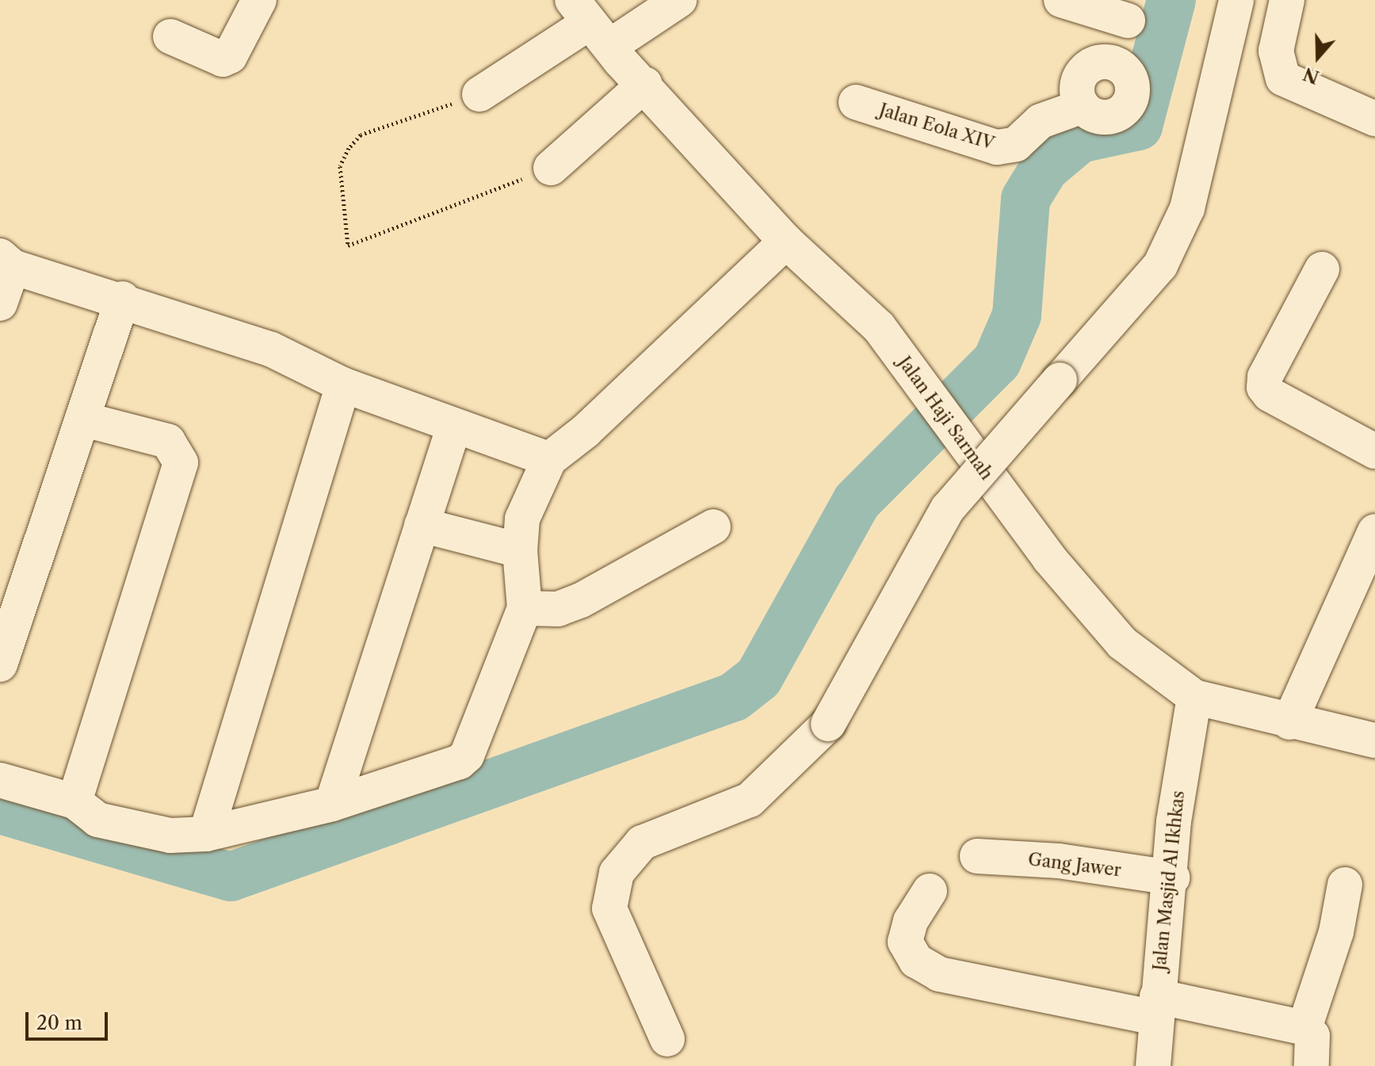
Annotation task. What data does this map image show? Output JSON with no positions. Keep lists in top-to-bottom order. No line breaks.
{"streets":{"street":["Jalan Eola XIV","Jalan Haji Sarmah","Gang Jawer","Jalan Masjid Al Ikhkas"]},"crossings":[["Jalan Haji Sarmah","Jalan Masjid Al Ikhkas"],["Gang Jawer","Jalan Masjid Al Ikhkas"]],"scale_bar":"20 m","north":"bottom"}
